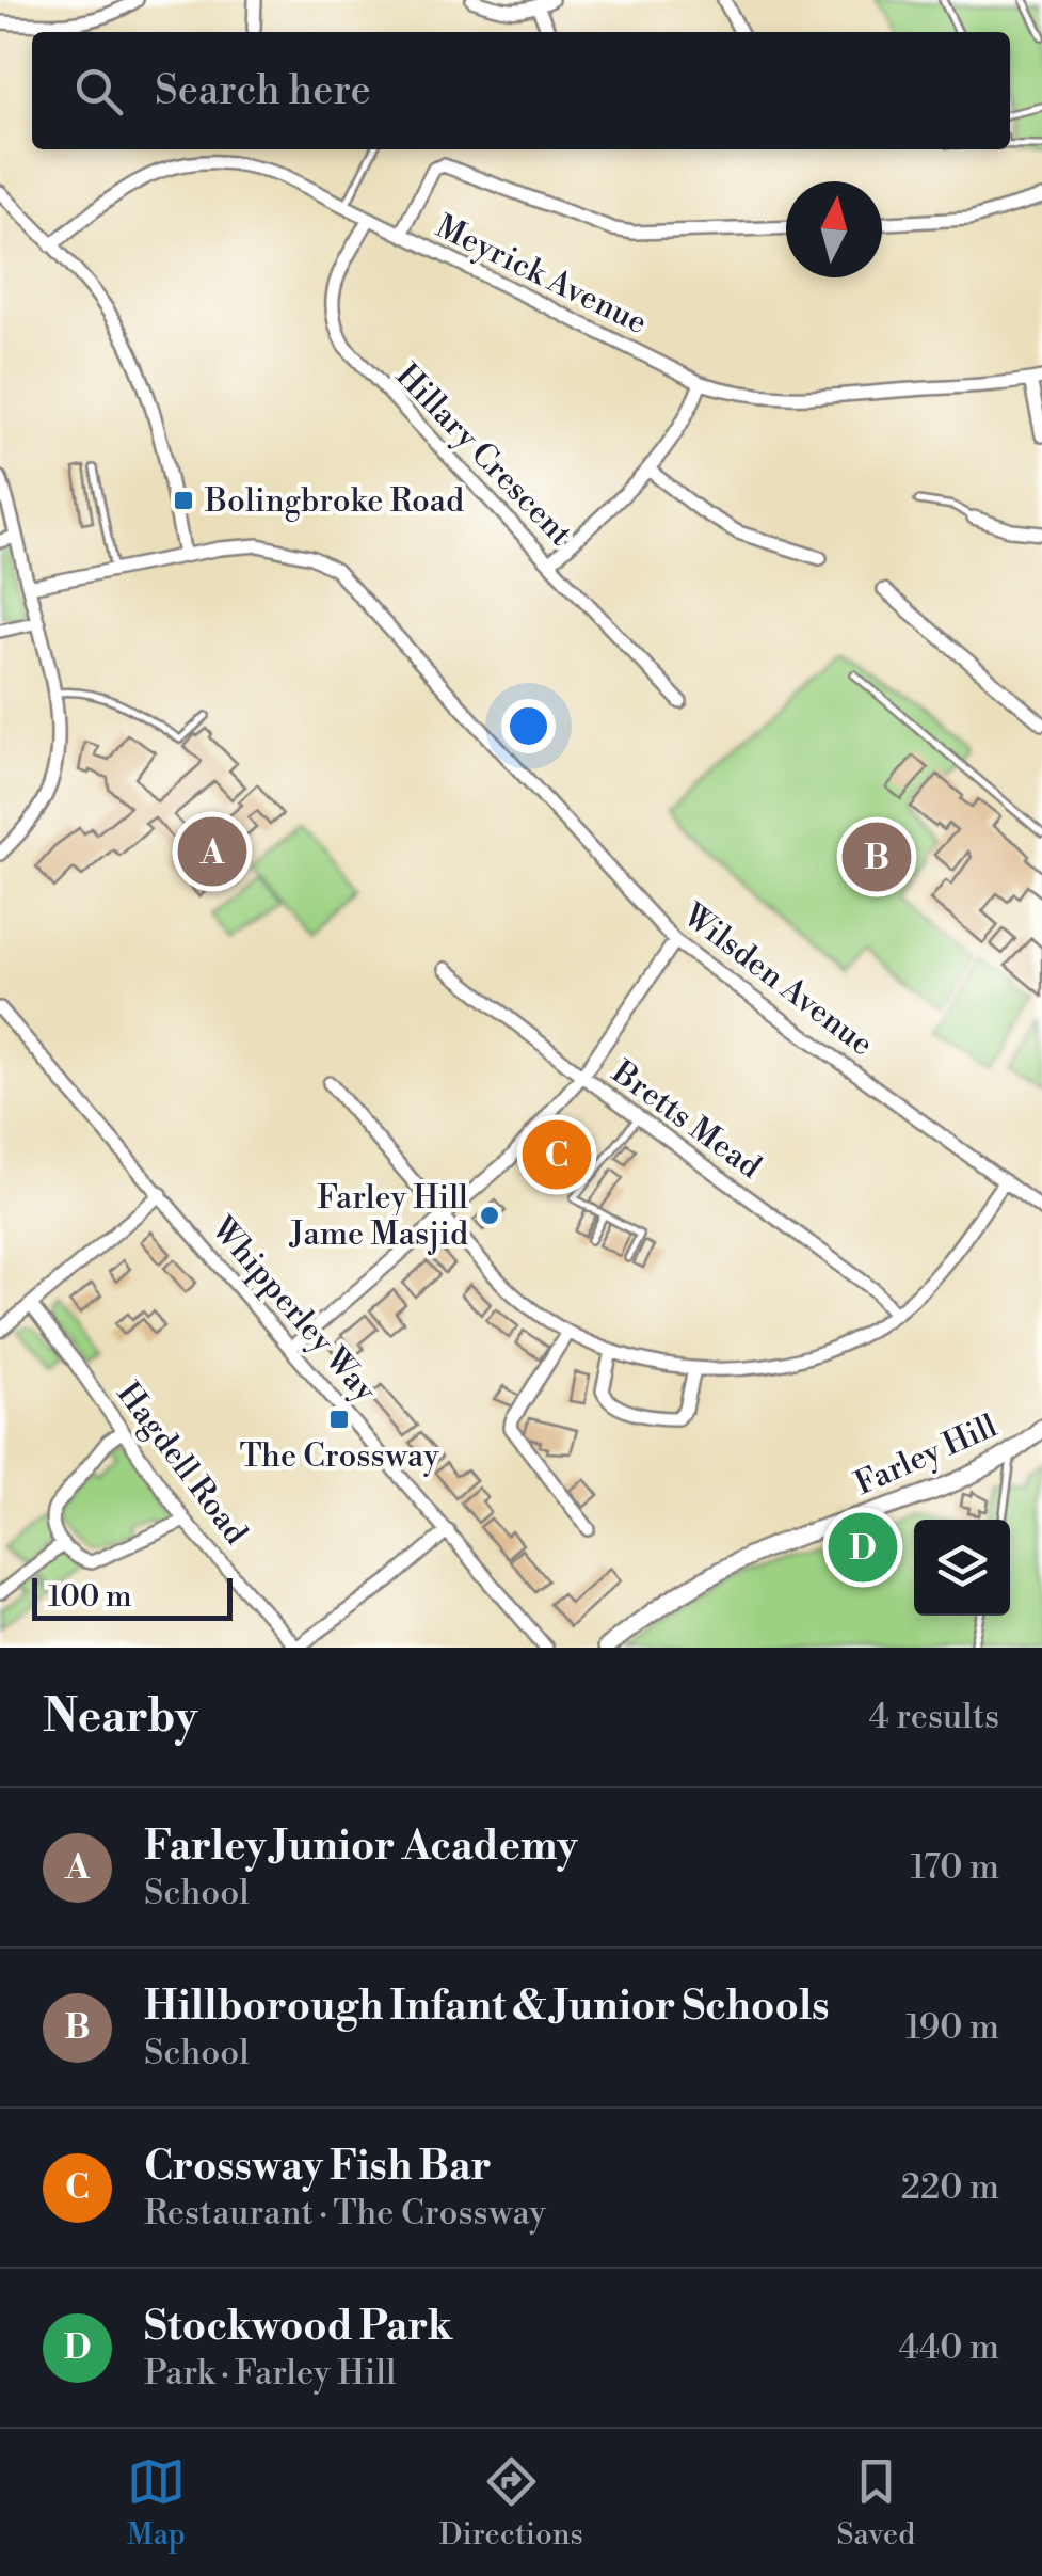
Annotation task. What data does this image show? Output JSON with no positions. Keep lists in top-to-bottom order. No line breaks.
{"streets":{"main road":["Farley Hill"],"street":["Meyrick Avenue","Hillary Crescent","Wilsden Avenue","Bretts Mead","Whipperley Way","Hagdell Road"]},"crossings":[["Meyrick Avenue","Hillary Crescent"]],"places":{"transit":["Bolingbroke Road","The Crossway"],"other":["Farley Hill Jame Masjid"]},"scale_bar":"100 m","north":"top","page":{"search":"Search here","pins":["A","B","C","D"],"scale":"100 m","heading":["Nearby","4 results"],"list":[{"mark":"A","name":"Farley Junior Academy","note":"School","value":"170 m"},{"mark":"B","name":"Hillborough Infant & Junior Schools","note":"School","value":"190 m"},{"mark":"C","name":"Crossway Fish Bar","note":"Restaurant · The Crossway","value":"220 m"},{"mark":"D","name":"Stockwood Park","note":"Park · Farley Hill","value":"440 m"}],"nav":["Map","Directions","Saved"]}}
